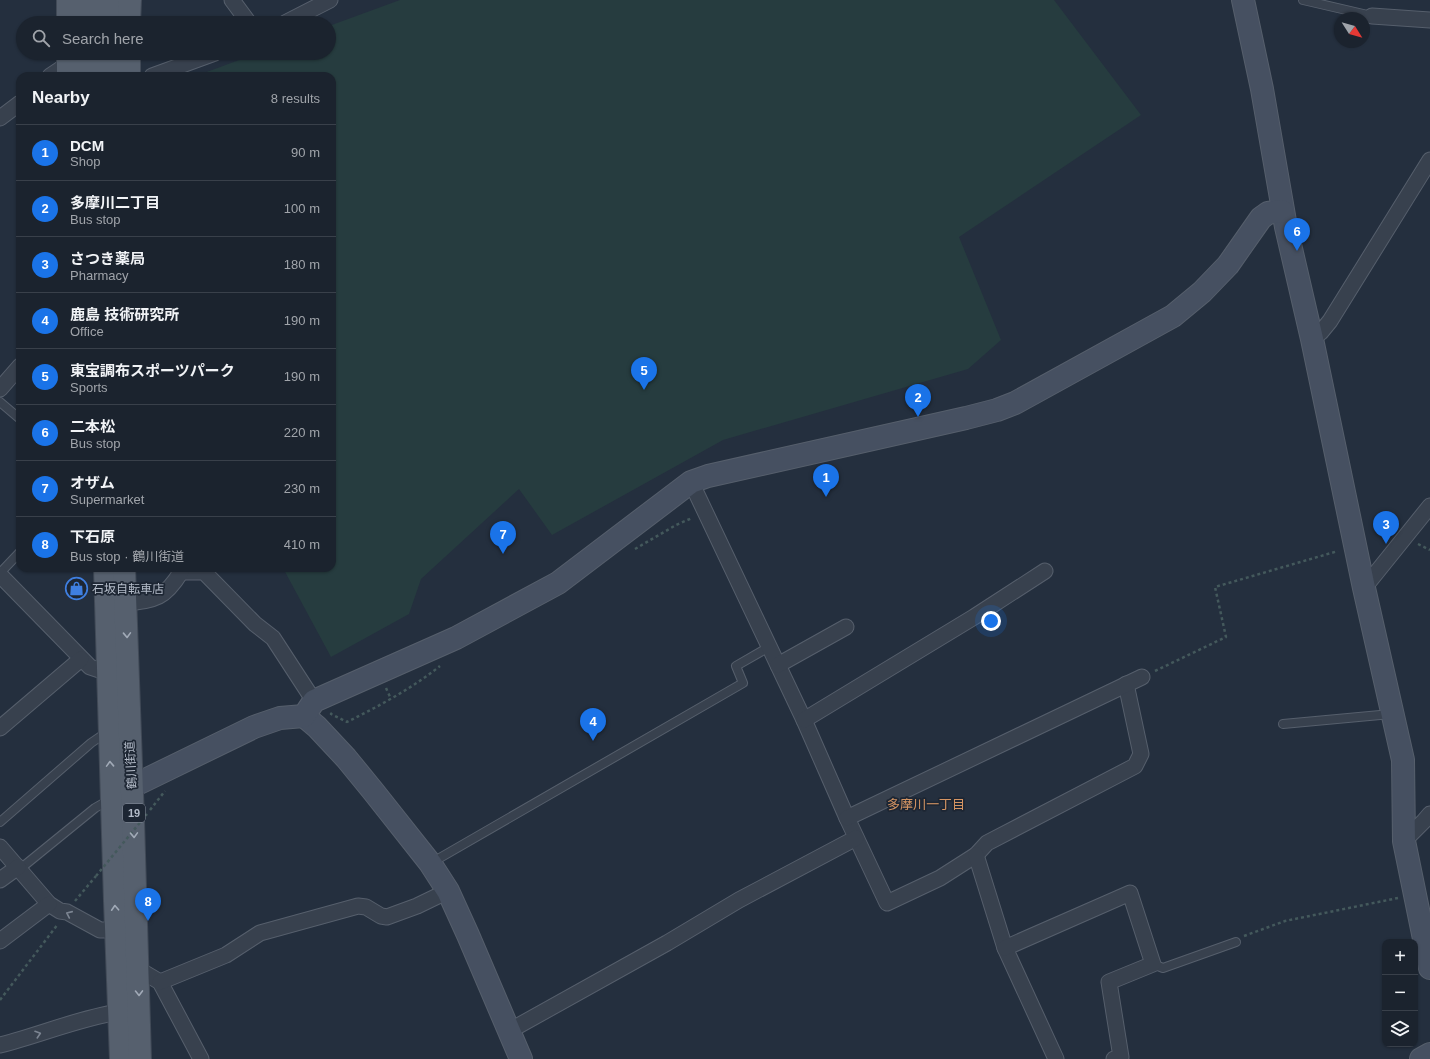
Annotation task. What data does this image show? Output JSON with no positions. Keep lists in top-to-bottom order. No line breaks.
{"streets":{"main road":["鶴川街道","19"]},"districts":["多摩川一丁目"],"places":{"shop":["石坂自転車店"]},"north":"bottom right","page":{"search":"Search here","heading":["Nearby","8 results"],"list":[{"mark":"1","name":"DCM","note":"Shop","value":"90 m"},{"mark":"2","name":"多摩川二丁目","note":"Bus stop","value":"100 m"},{"mark":"3","name":"さつき薬局","note":"Pharmacy","value":"180 m"},{"mark":"4","name":"鹿島 技術研究所","note":"Office","value":"190 m"},{"mark":"5","name":"東宝調布スポーツパーク","note":"Sports","value":"190 m"},{"mark":"6","name":"二本松","note":"Bus stop","value":"220 m"},{"mark":"7","name":"オザム","note":"Supermarket","value":"230 m"},{"mark":"8","name":"下石原","note":"Bus stop · 鶴川街道","value":"410 m"}],"pins":["6","5","2","1","3","7","4","8"],"map_buttons":["+","−"]}}
